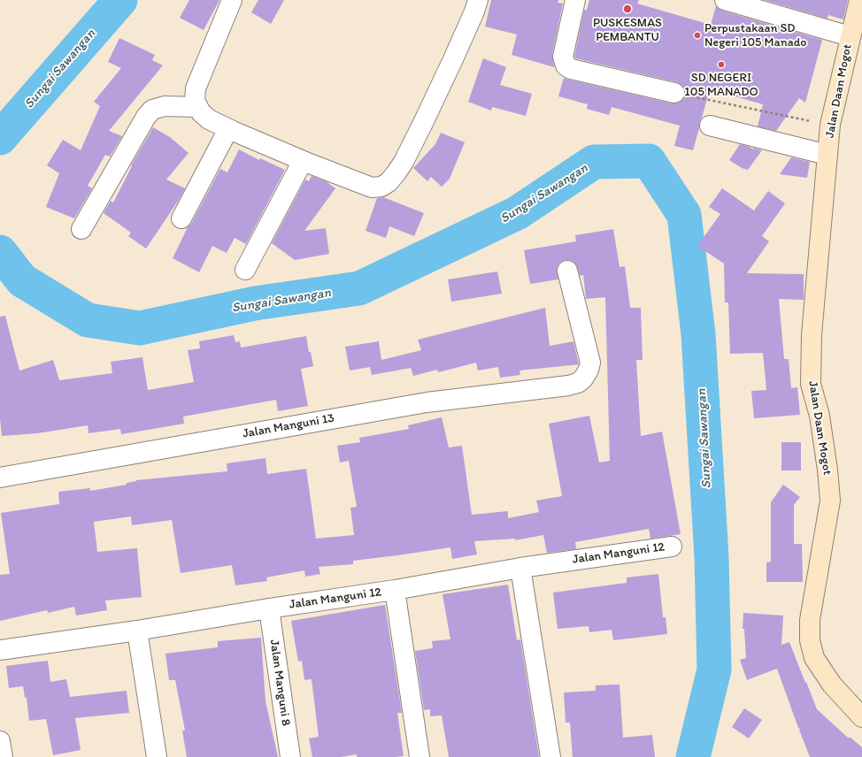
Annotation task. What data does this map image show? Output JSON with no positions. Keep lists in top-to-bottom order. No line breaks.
{"streets":{"main road":["Jalan Daan Mogot"],"street":["Jalan Manguni 13","Jalan Manguni 12","Jalan Manguni 8"]},"crossings":[["Jalan Manguni 12","Jalan Manguni 8"]],"water":["Sungai Sawangan"],"places":["PUSKESMAS PEMBANTU","Perpustakaan SD Negeri 105 Manado","SD NEGERI 105 MANADO"]}
